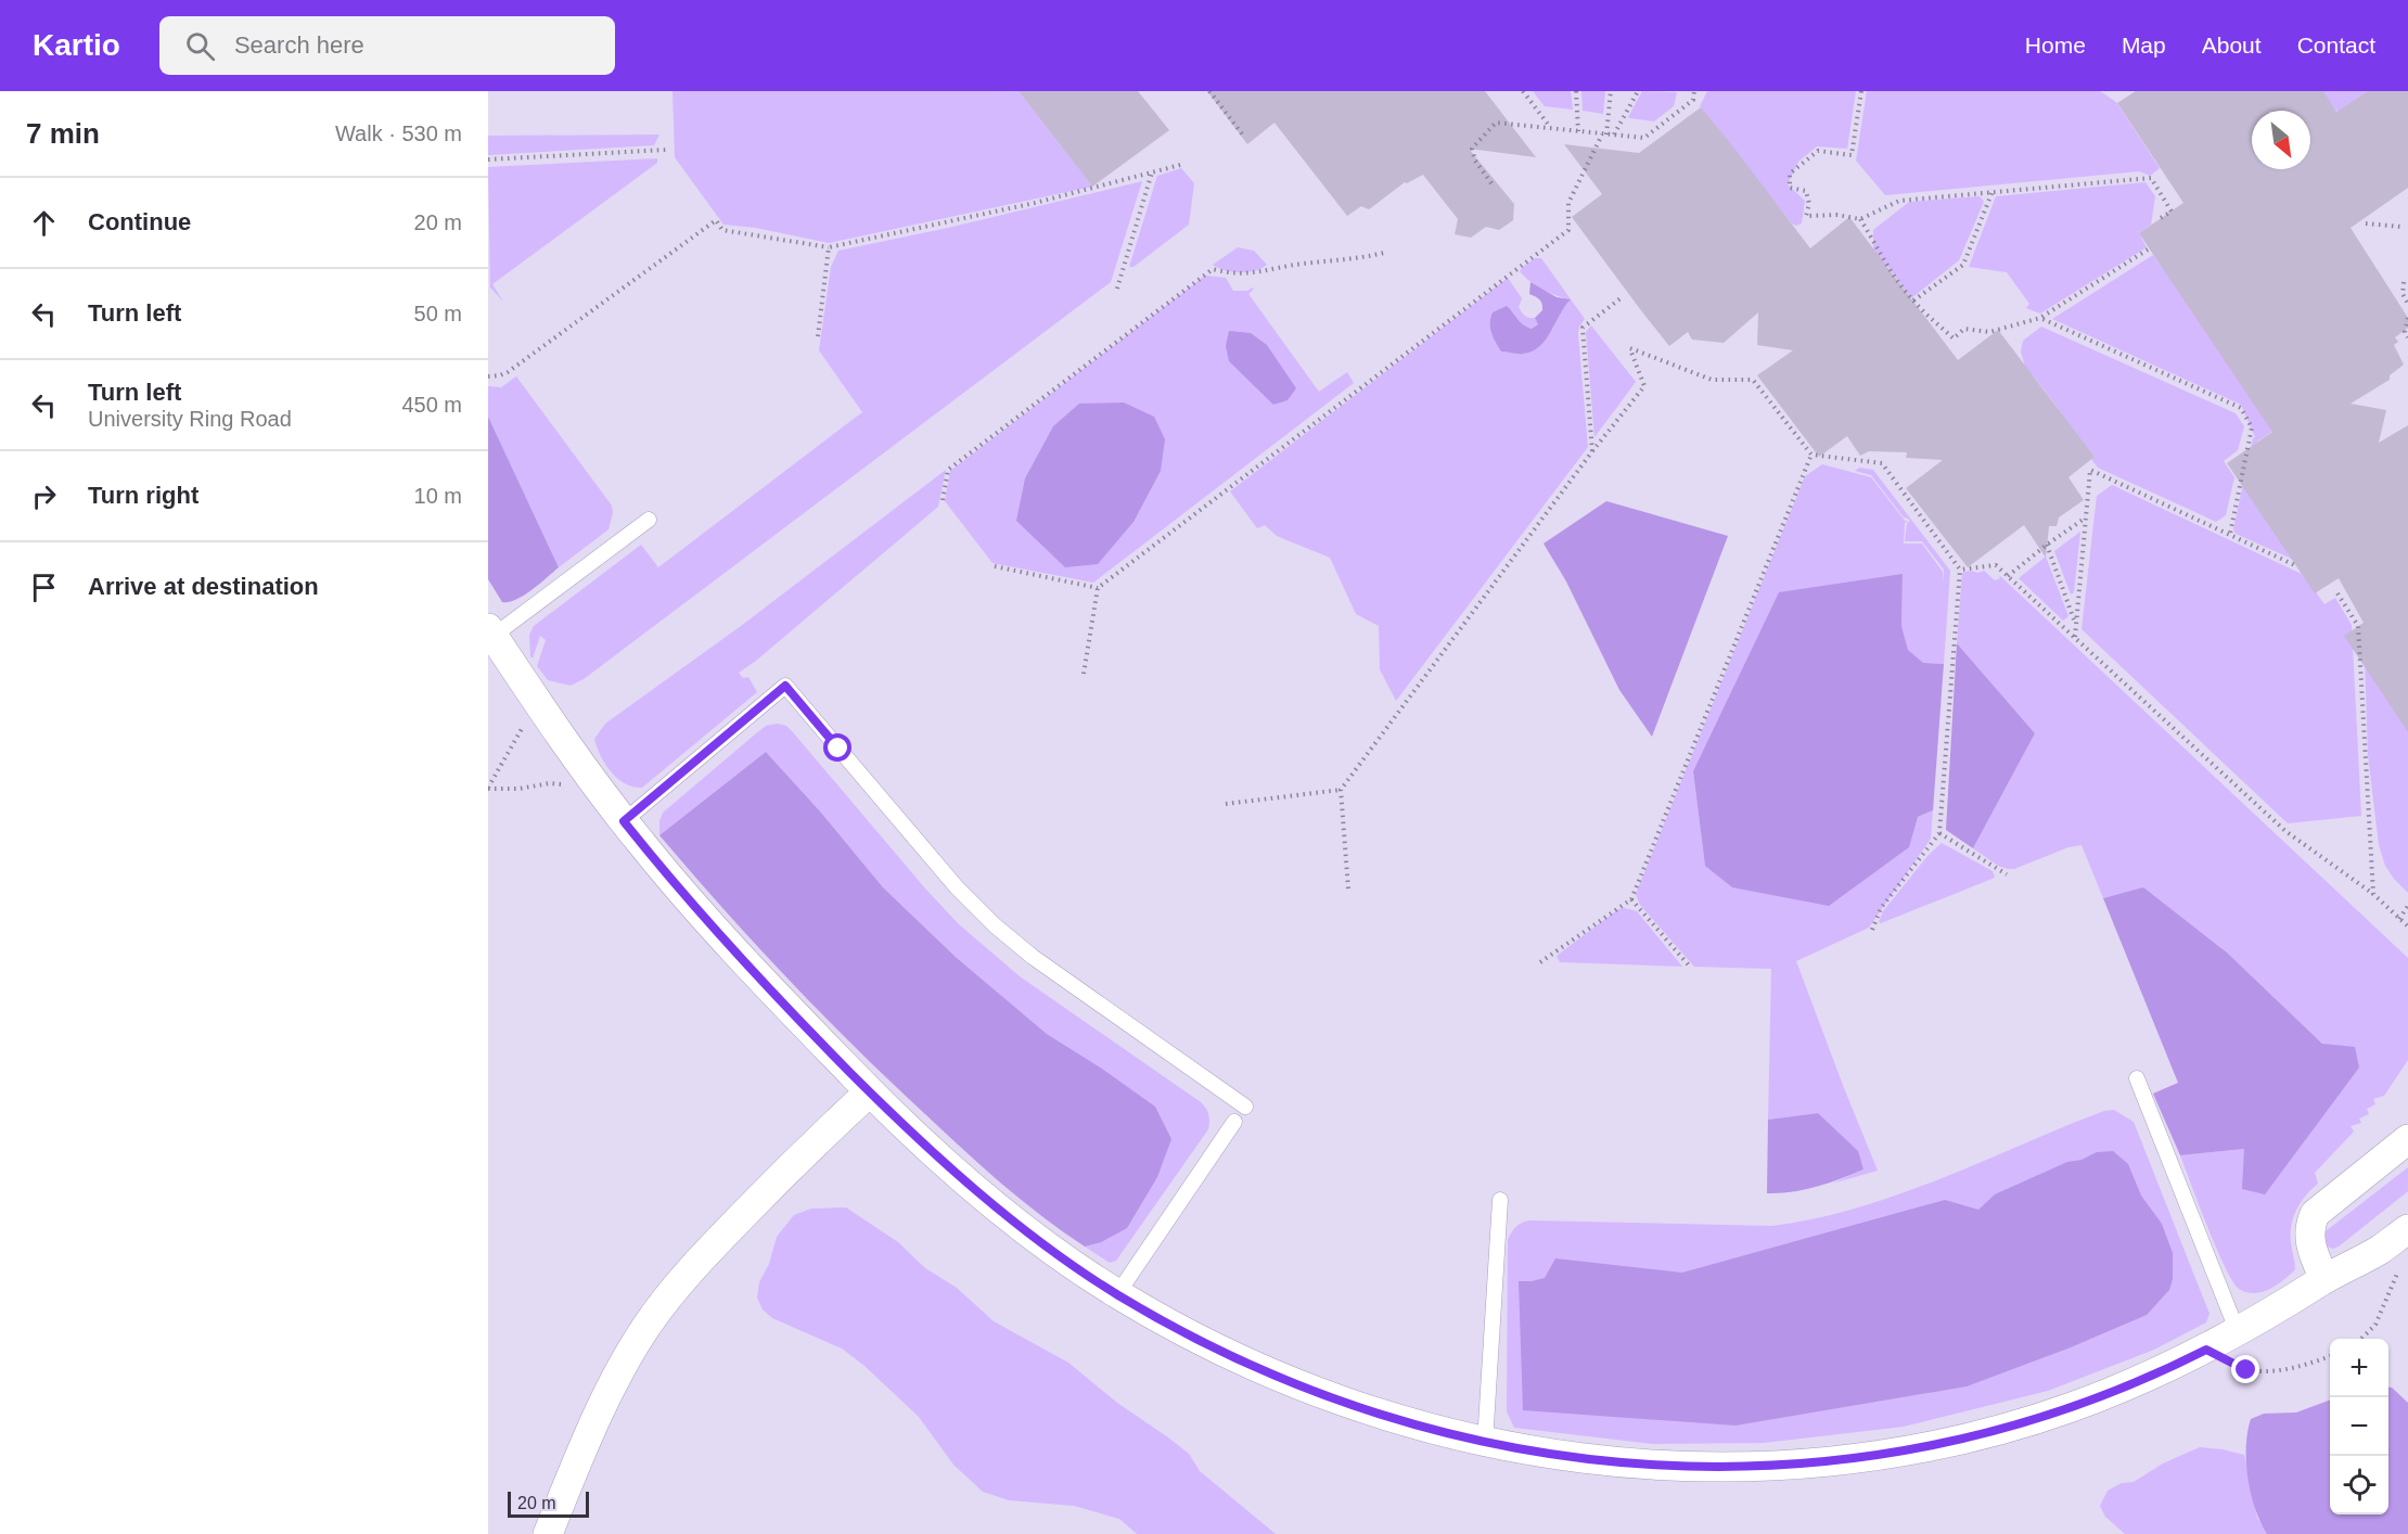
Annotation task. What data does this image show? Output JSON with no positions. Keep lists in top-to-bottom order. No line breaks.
{"scale_bar":"20 m","north":"bottom right","page":{"header":"Kartio","search":"Search here","nav":["Home","Map","About","Contact"],"heading":["7 min","Walk · 530 m"],"list":[["Continue","20 m"],["Turn left","50 m"],["Turn left","University Ring Road","450 m"],["Turn right","10 m"],"Arrive at destination"],"map_buttons":["+","−"],"scale":"20 m"}}
